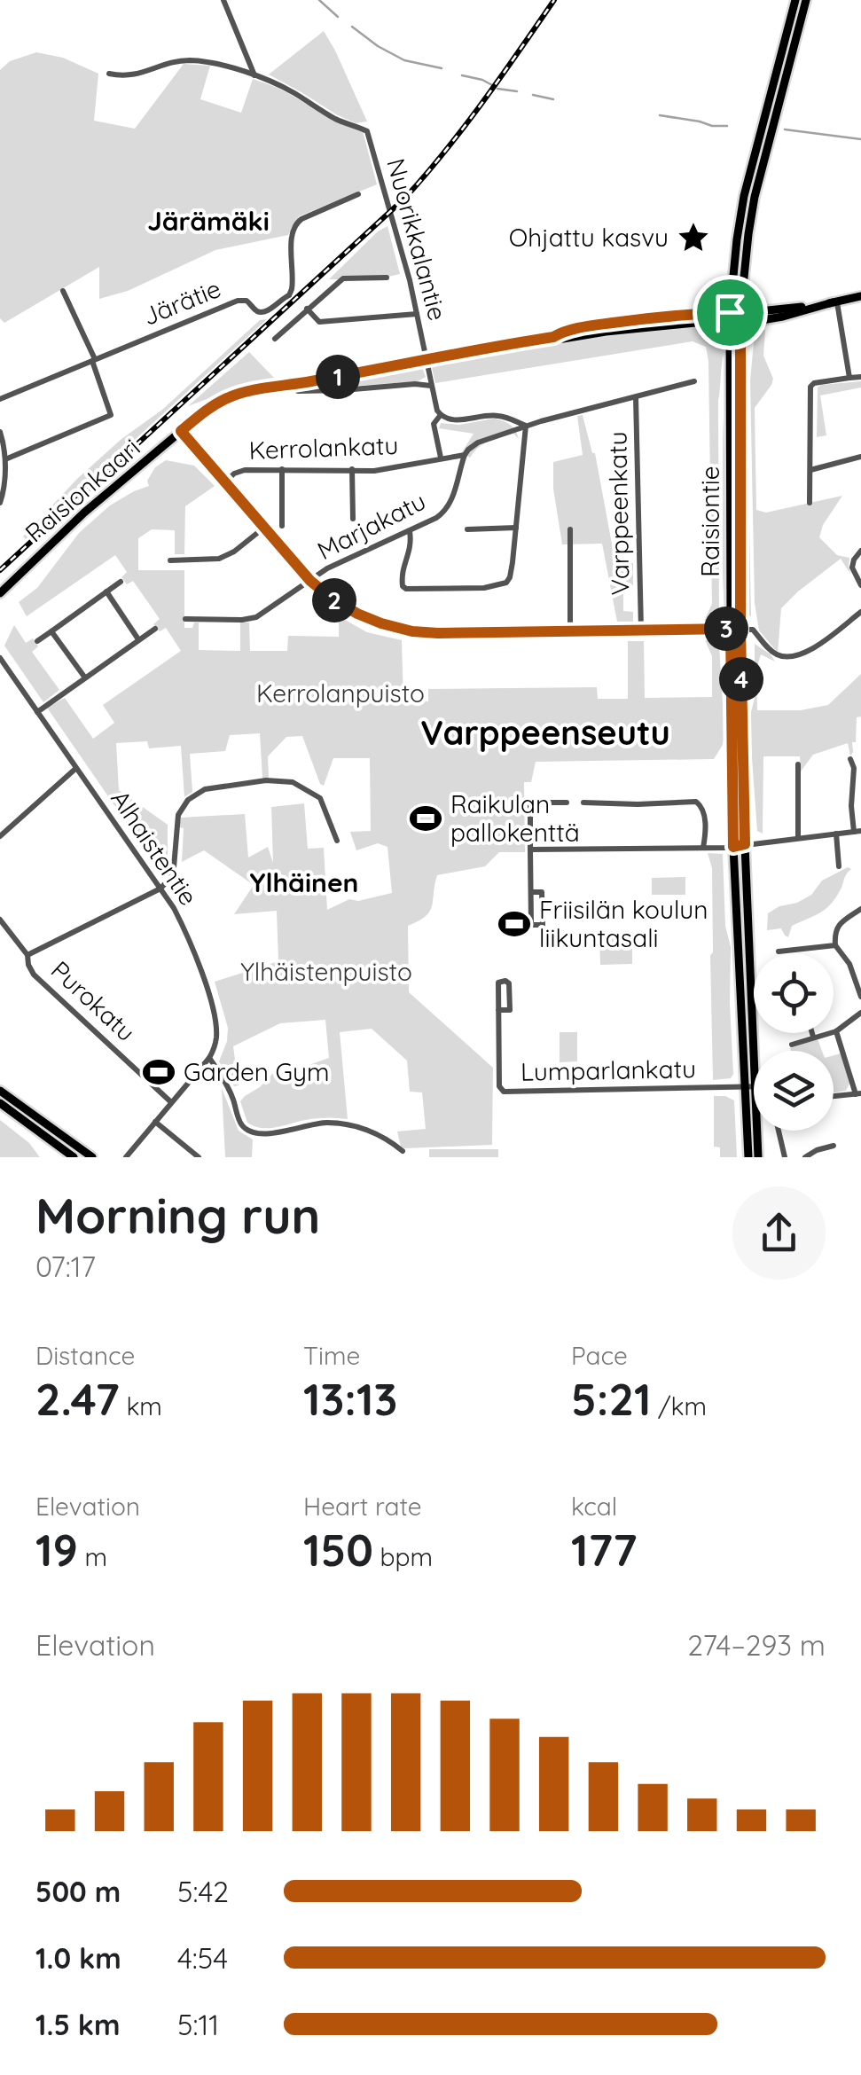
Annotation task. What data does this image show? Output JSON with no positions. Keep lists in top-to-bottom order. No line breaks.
{"streets":{"main road":["Raisionkaari","Raisiontie"],"street":["Nuorikkalantie","Järätie","Kerrolankatu","Varppeenkatu","Marjakatu","Alhaistentie","Purokatu","Lumparlankatu"]},"crossings":[["Nuorikkalantie","Raisionkaari"],["Kerrolankatu","Varppeenkatu"],["Kerrolankatu","Marjakatu"],["Raisionkaari","Raisiontie"],["Raisiontie","Lumparlankatu"]],"districts":["Järämäki","Varppeenseutu","Ylhäinen"],"parks":["Kerrolanpuisto","Ylhäistenpuisto"],"places":{"place":["Ohjattu kasvu"],"sports":["Raikulan pallokenttä","Friisilän koulun liikuntasali","Garden Gym"]},"page":{"pins":["1","2","3","4"],"heading":["Morning run","07:17"],"stats":[["Distance","2.47 km"],["Time","13:13"],["Pace","5:21 /km"],["Elevation","19 m"],["Heart rate","150 bpm"],["kcal","177"]],"chart":["Elevation","274–293 m"],"list":[{"name":"500 m","note":"5:42"},{"name":"1.0 km","note":"4:54"},{"name":"1.5 km","note":"5:11"}]}}
